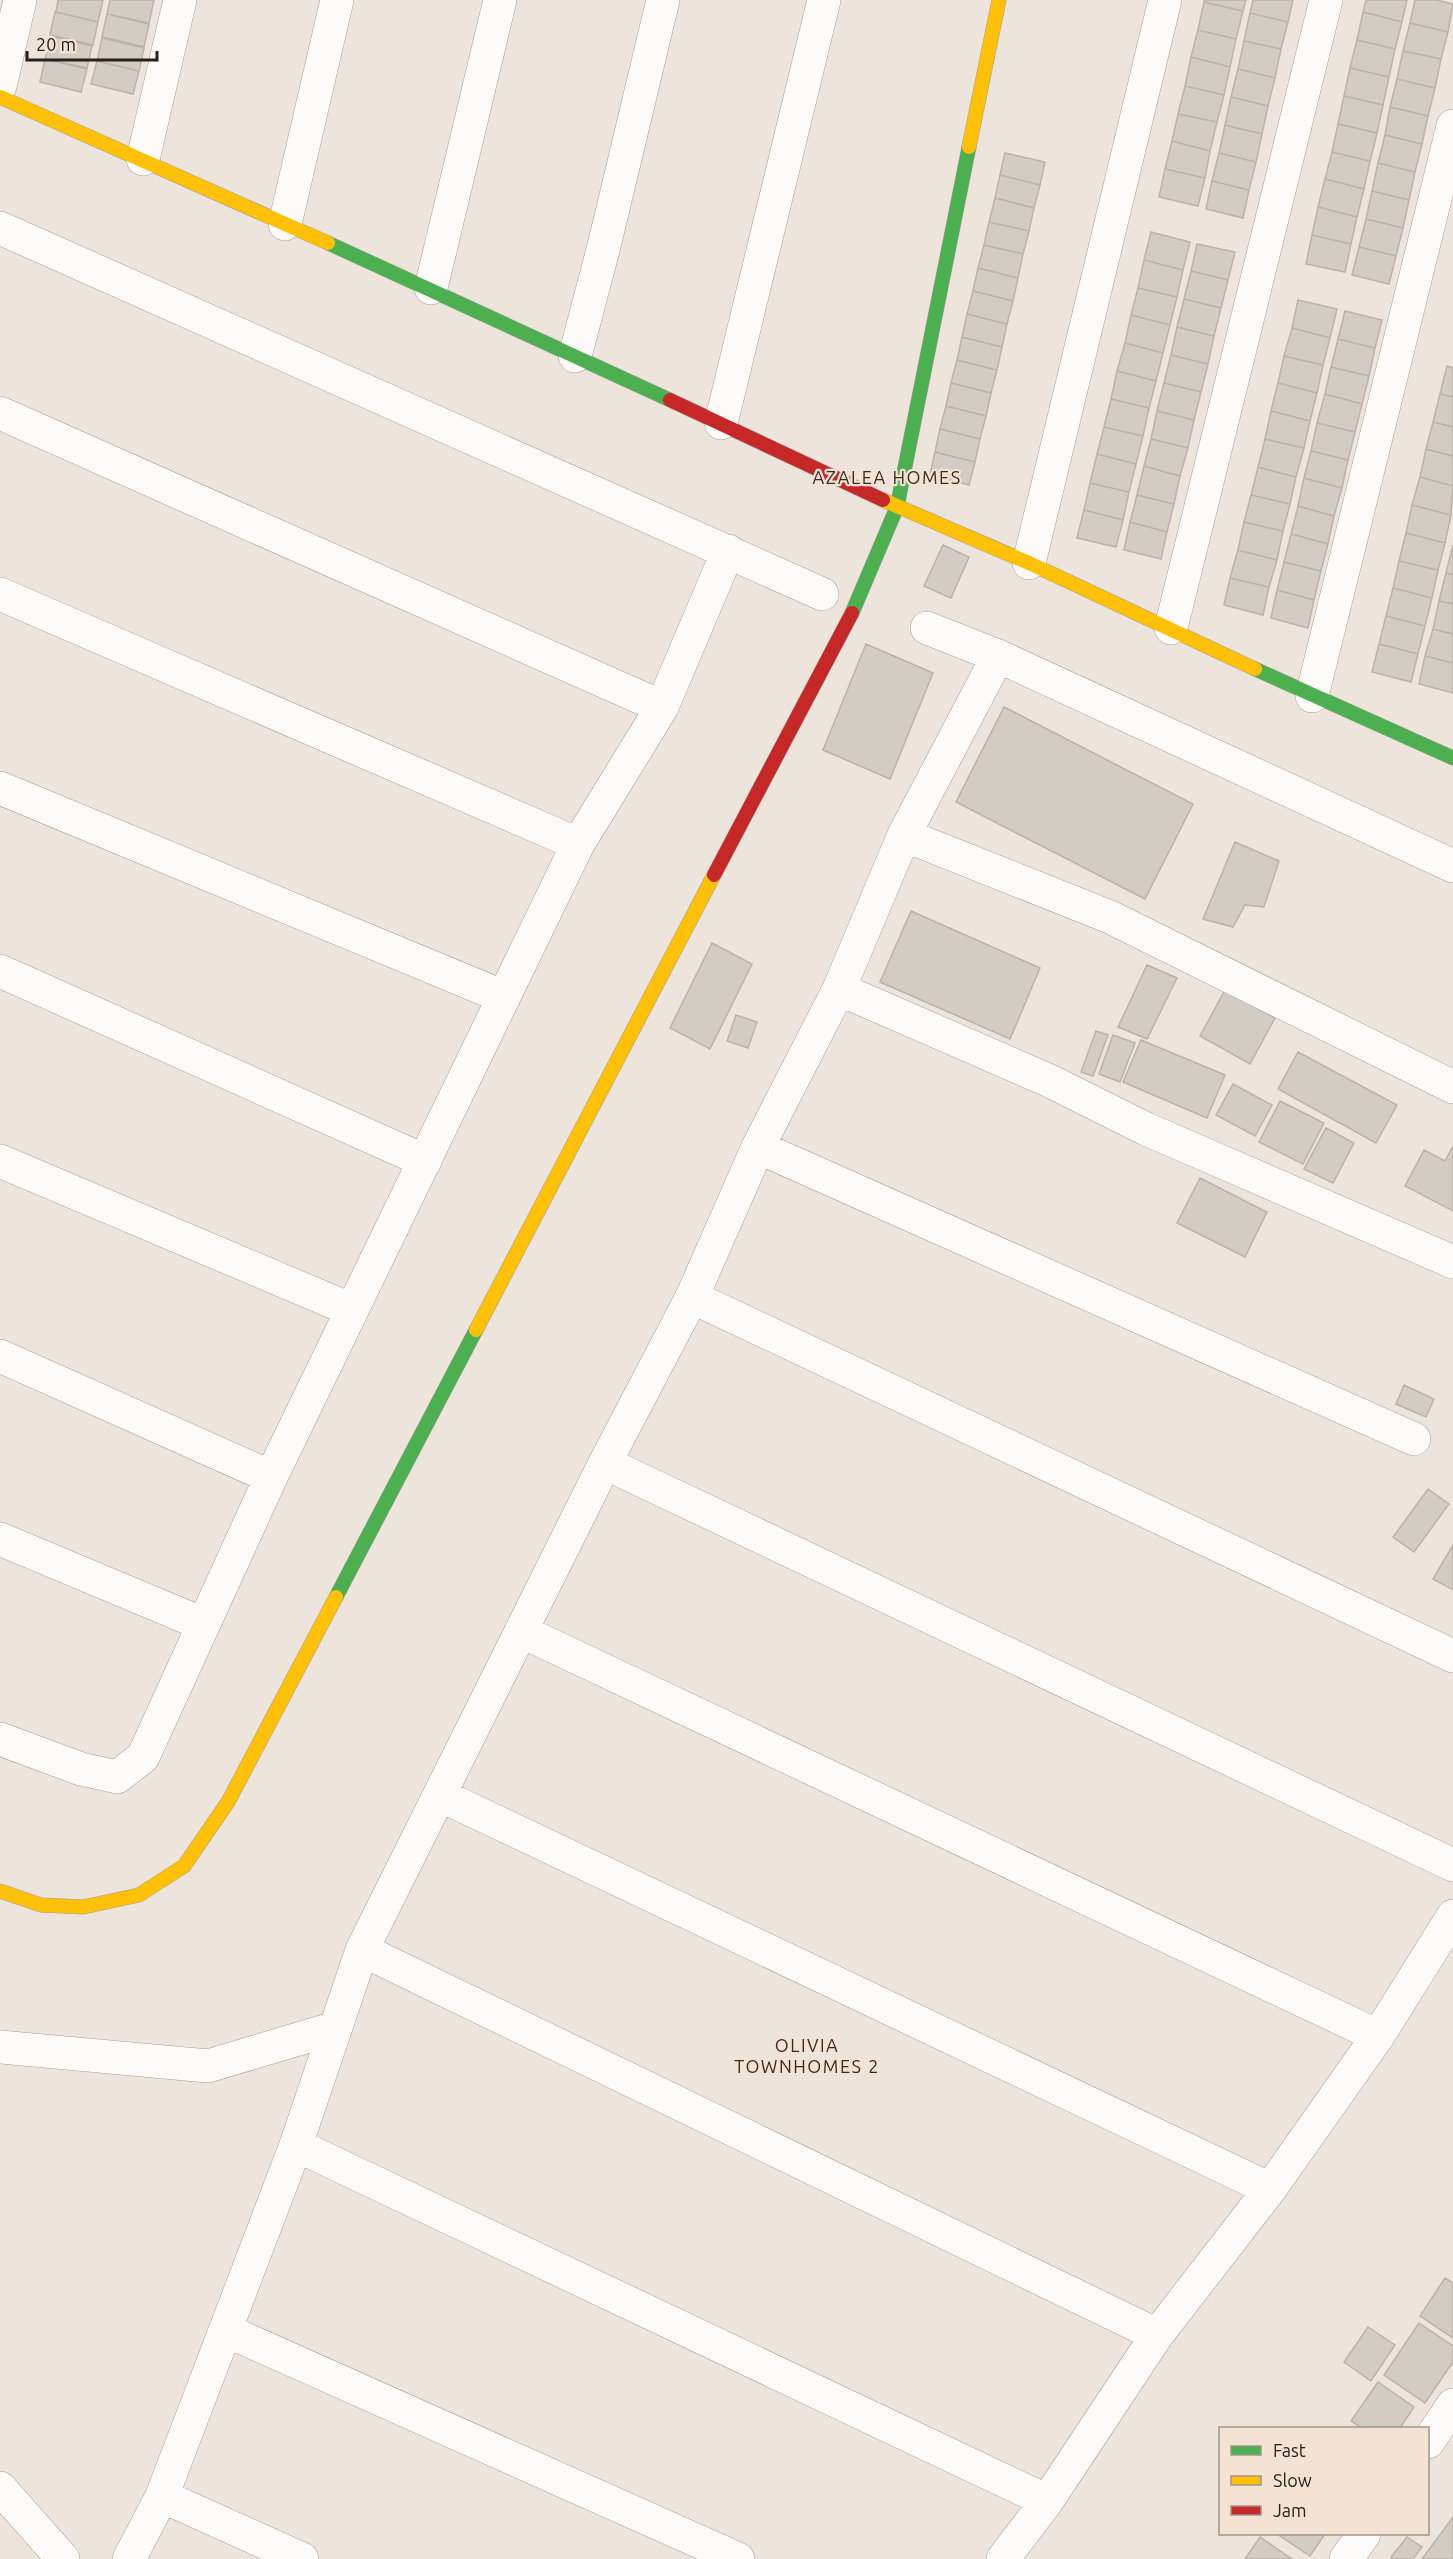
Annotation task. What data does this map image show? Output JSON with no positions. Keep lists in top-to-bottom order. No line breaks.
{"districts":["AZALEA HOMES","OLIVIA TOWNHOMES 2"],"legend":["Fast","Slow","Jam"],"scale_bar":"20 m"}
